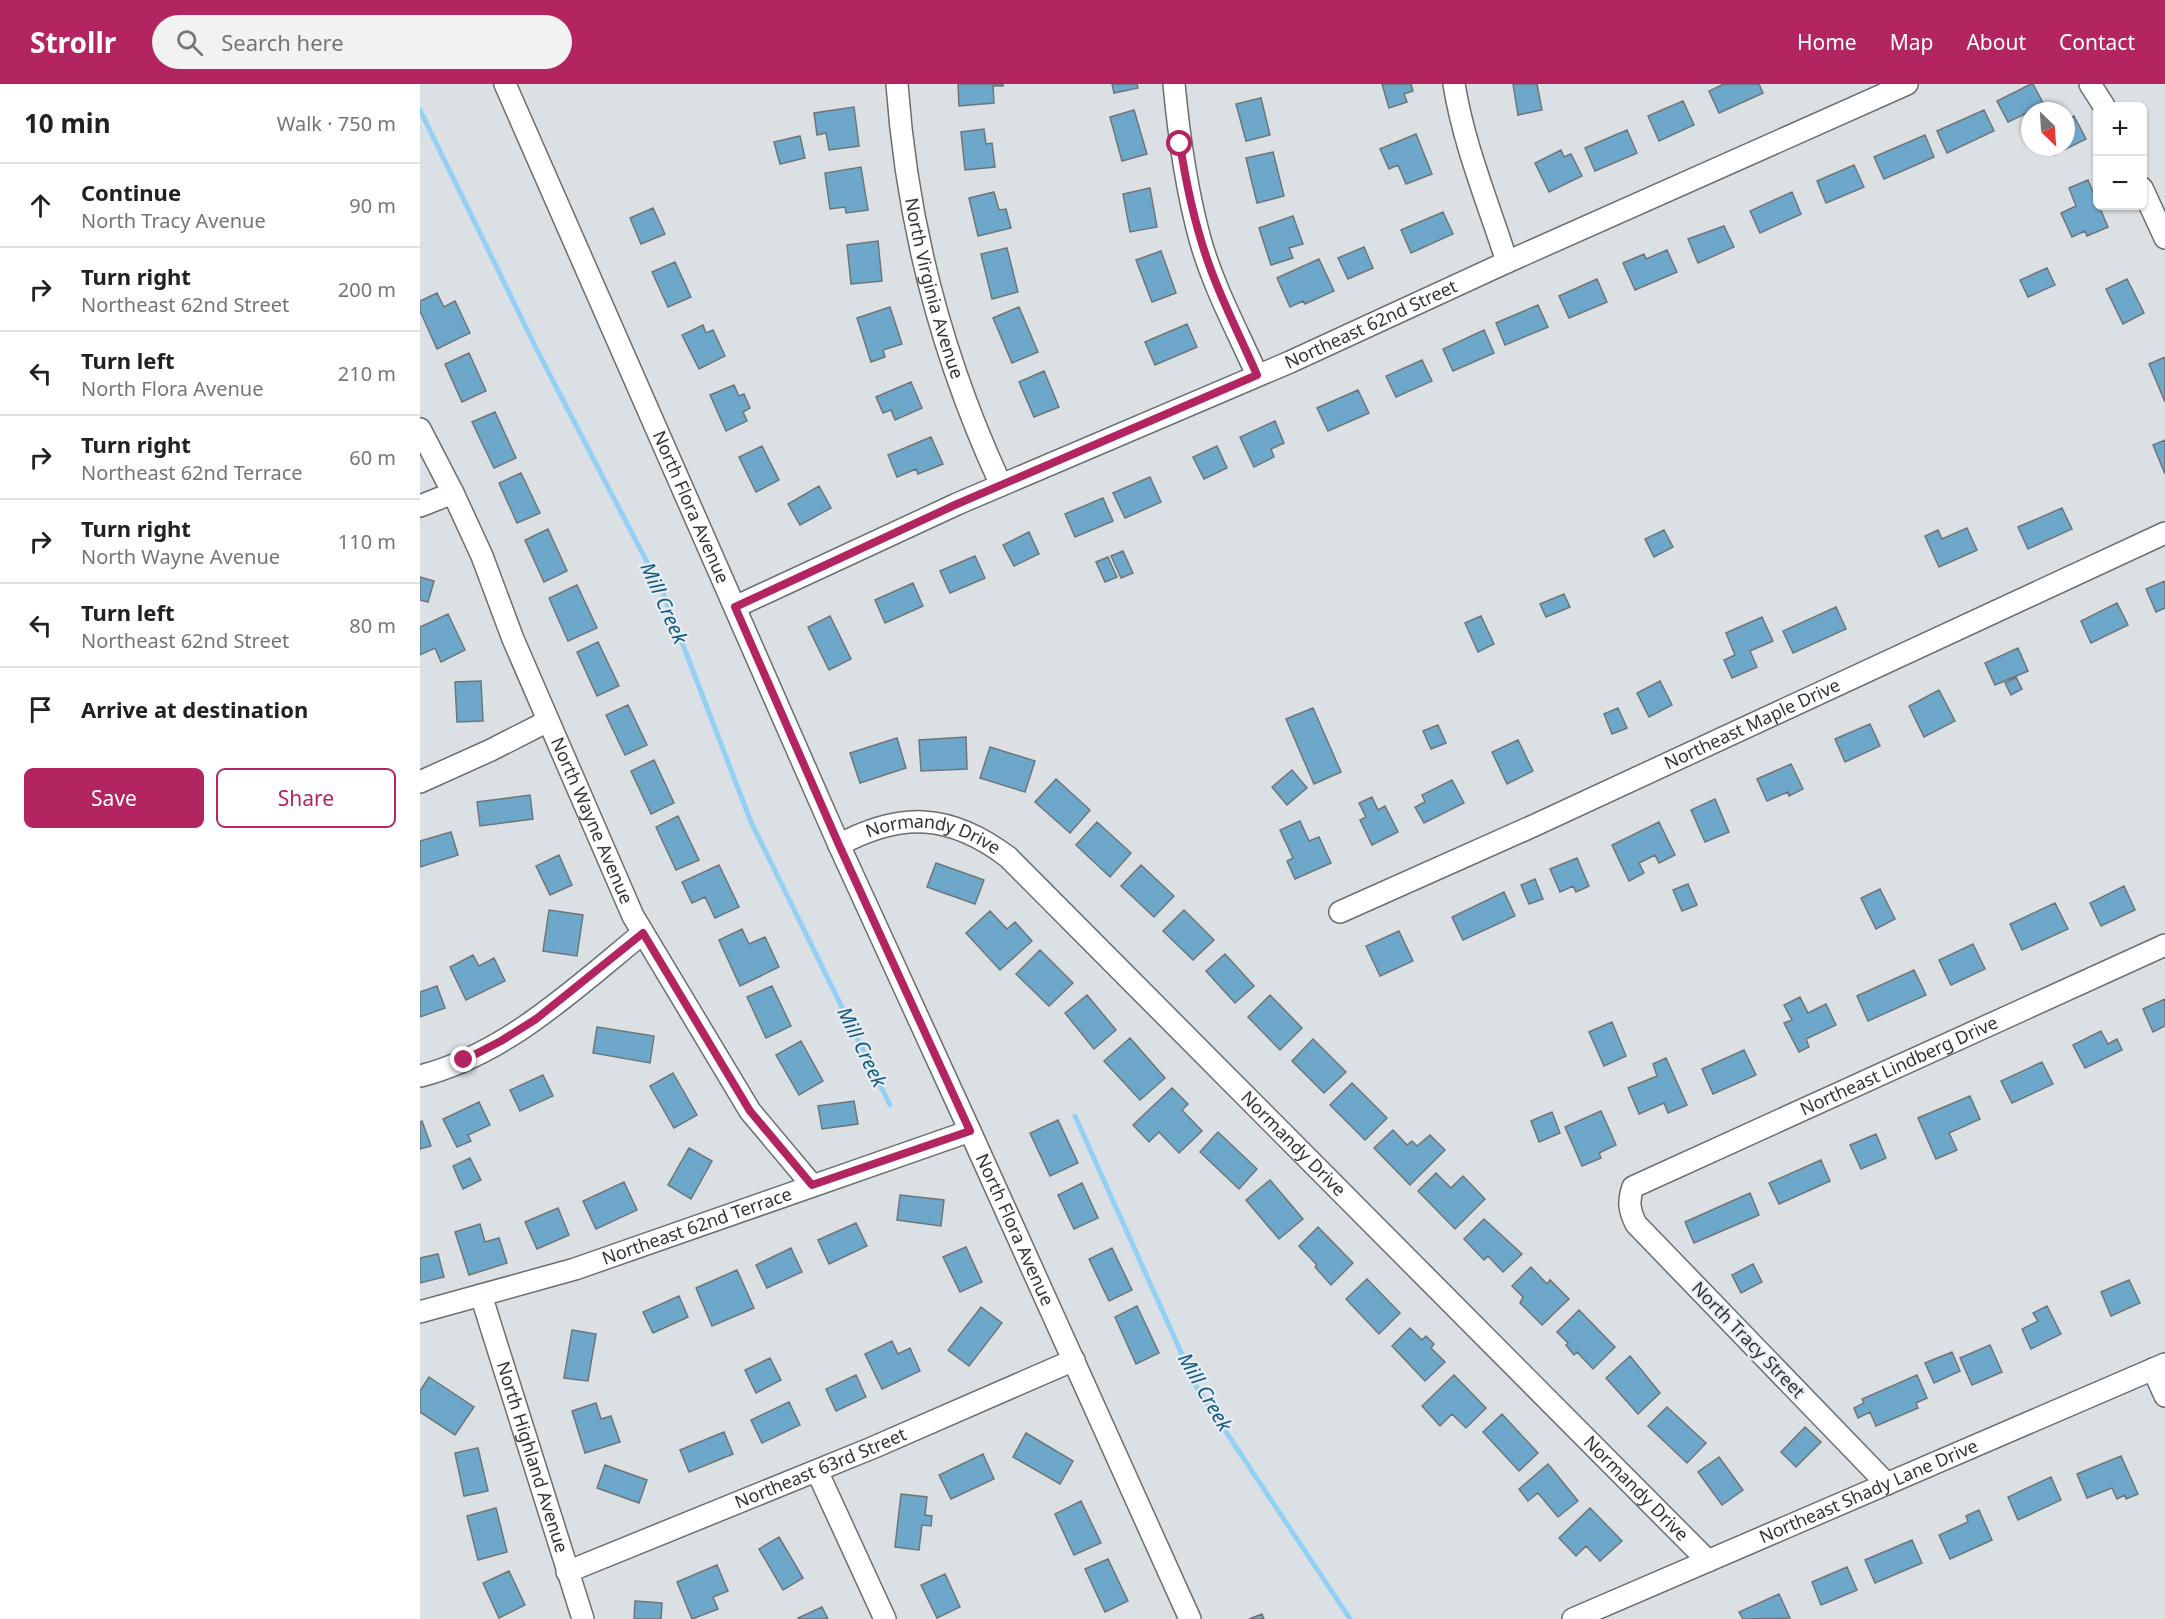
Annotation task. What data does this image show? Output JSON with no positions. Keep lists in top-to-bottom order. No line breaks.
{"streets":{"street":["North Virginia Avenue","Northeast 62nd Street","North Flora Avenue","Northeast Maple Drive","North Wayne Avenue","Normandy Drive","Northeast Lindberg Drive","Northeast 62nd Terrace","North Tracy Street","North Highland Avenue","Northeast 63rd Street","Northeast Shady Lane Drive"]},"crossings":[["North Virginia Avenue","Northeast 62nd Street"],["Northeast 62nd Street","North Flora Avenue"],["North Flora Avenue","Normandy Drive"],["North Flora Avenue","Northeast 62nd Terrace"],["North Flora Avenue","Northeast 63rd Street"],["North Wayne Avenue","Northeast 62nd Terrace"],["Normandy Drive","Northeast Shady Lane Drive"],["Northeast Lindberg Drive","North Tracy Street"],["Northeast 62nd Terrace","North Highland Avenue"],["North Tracy Street","Northeast Shady Lane Drive"],["North Highland Avenue","Northeast 63rd Street"]],"water":["Mill Creek"],"north":"bottom right","page":{"header":"Strollr","search":"Search here","nav":["Home","Map","About","Contact"],"heading":["10 min","Walk · 750 m"],"map_buttons":["+","−"],"list":[["Continue","North Tracy Avenue","90 m"],["Turn right","Northeast 62nd Street","200 m"],["Turn left","North Flora Avenue","210 m"],["Turn right","Northeast 62nd Terrace","60 m"],["Turn right","North Wayne Avenue","110 m"],["Turn left","Northeast 62nd Street","80 m"],"Arrive at destination"],"buttons":["Save","Share"]}}
